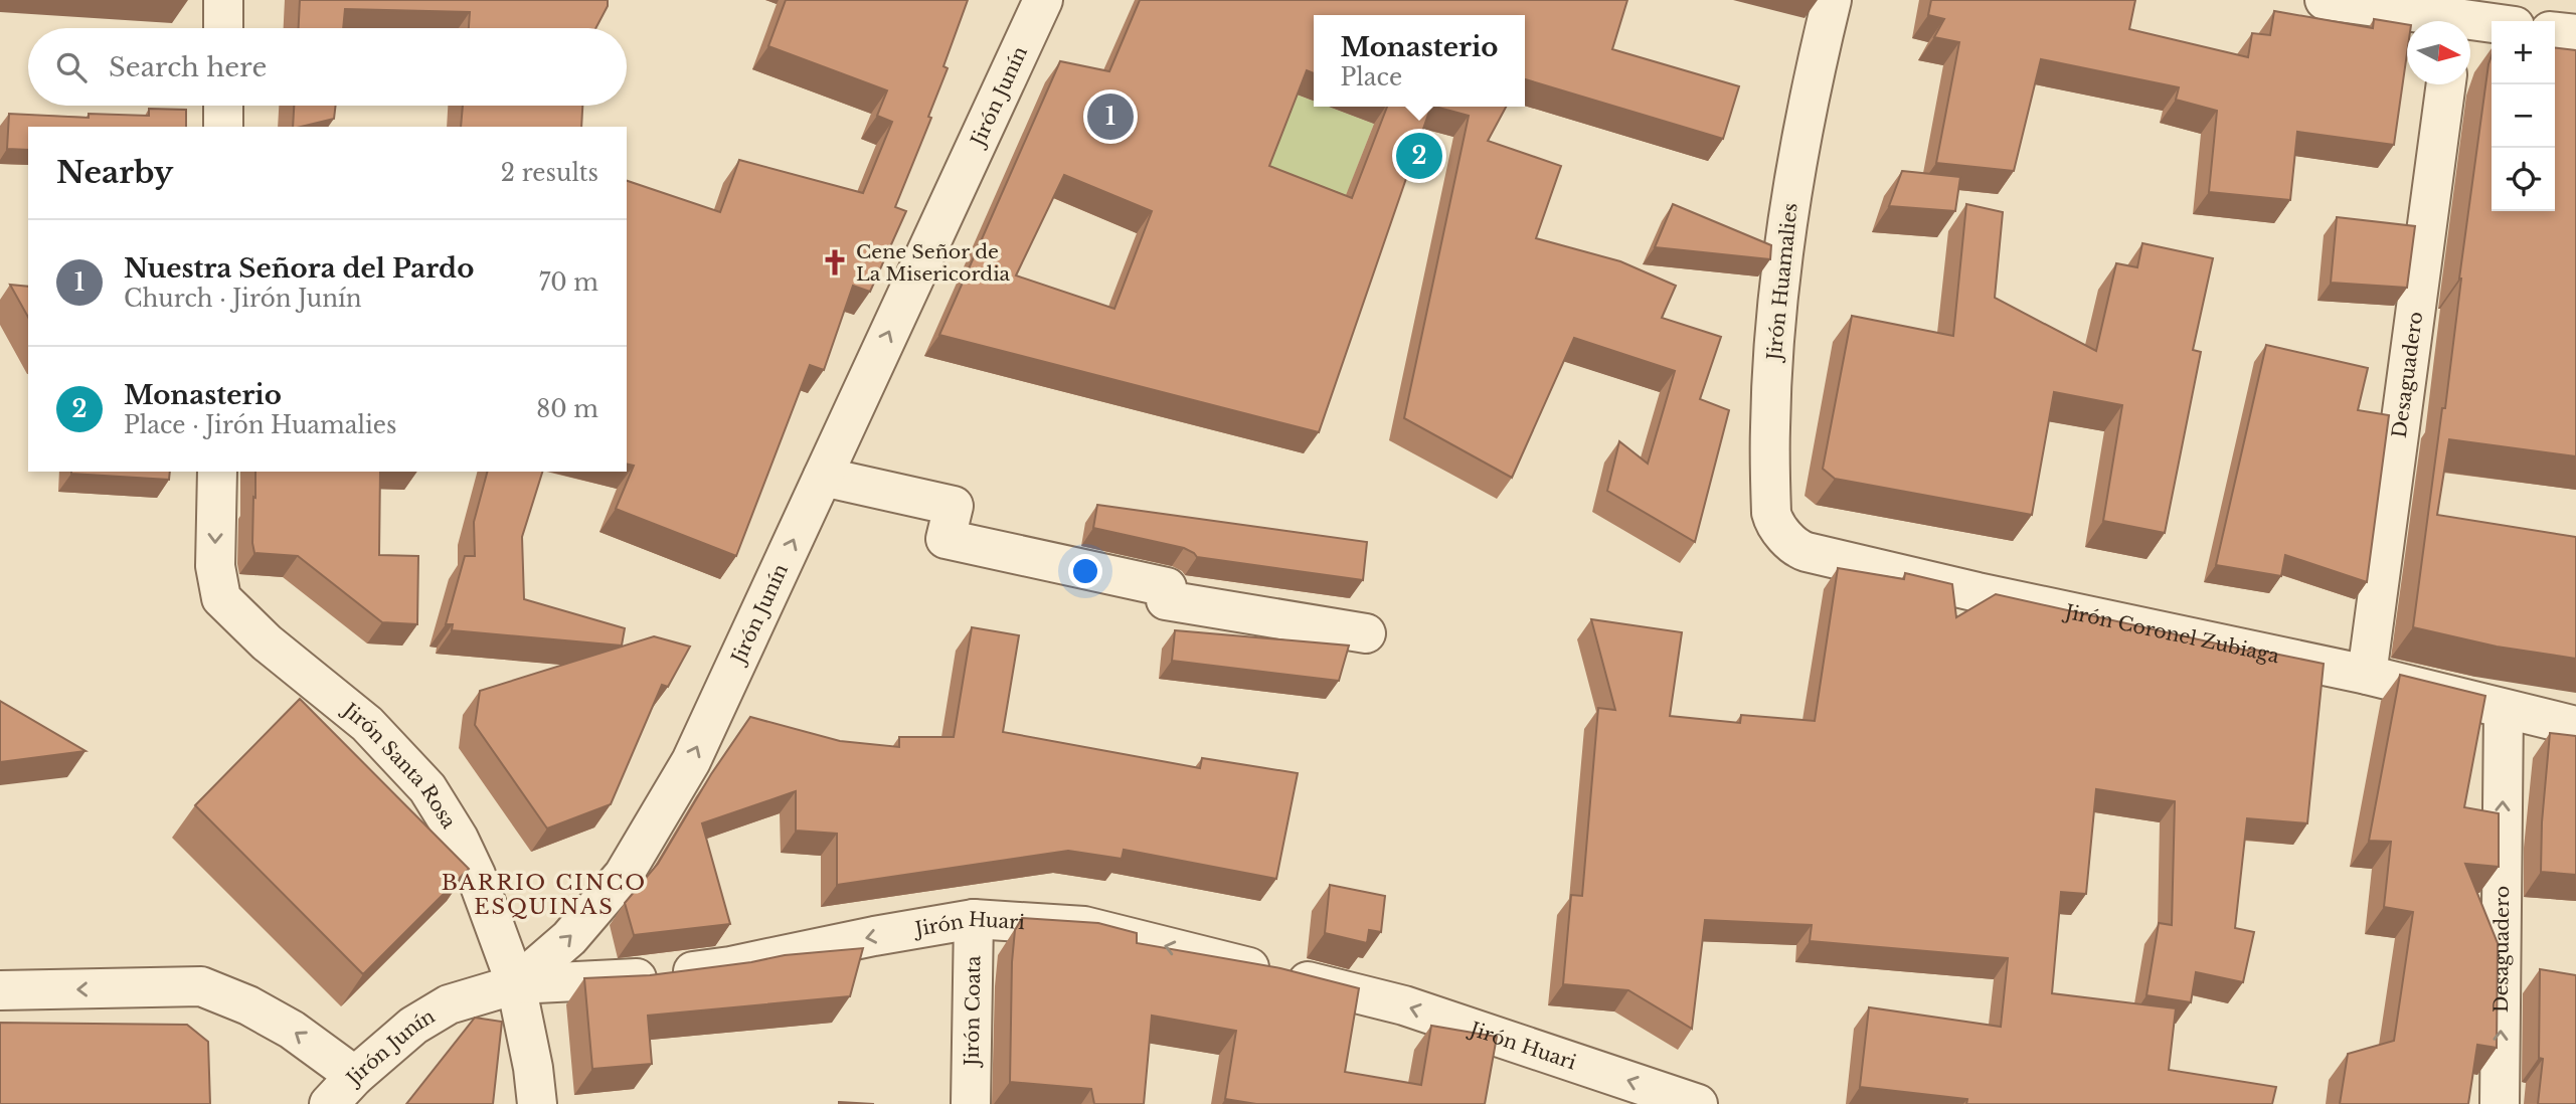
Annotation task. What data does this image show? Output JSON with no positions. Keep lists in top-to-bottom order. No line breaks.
{"streets":{"street":["Jirón Junín","Jirón Huamalies","Desaguadero","Jirón Coronel Zubiaga","Jirón Santa Rosa","Jirón Huari","Jirón Coata"]},"crossings":[["Jirón Junín","Jirón Santa Rosa"],["Jirón Junín","Jirón Huari"],["Jirón Huamalies","Jirón Coronel Zubiaga"],["Desaguadero","Jirón Coronel Zubiaga"],["Jirón Santa Rosa","Jirón Huari"],["Jirón Huari","Jirón Coata"]],"one_way":["Jirón Junín","Desaguadero","Jirón Santa Rosa","Jirón Huari"],"districts":["BARRIO CINCO ESQUINAS"],"places":{"church":["Cene Señor de La Misericordia"]},"north":"right","page":{"popup":["Monasterio","Place"],"map_buttons":["+","−"],"search":"Search here","pins":["1","2"],"heading":["Nearby","2 results"],"list":[{"mark":"1","name":"Nuestra Señora del Pardo","note":"Church · Jirón Junín","value":"70 m"},{"mark":"2","name":"Monasterio","note":"Place · Jirón Huamalies","value":"80 m"}]}}
